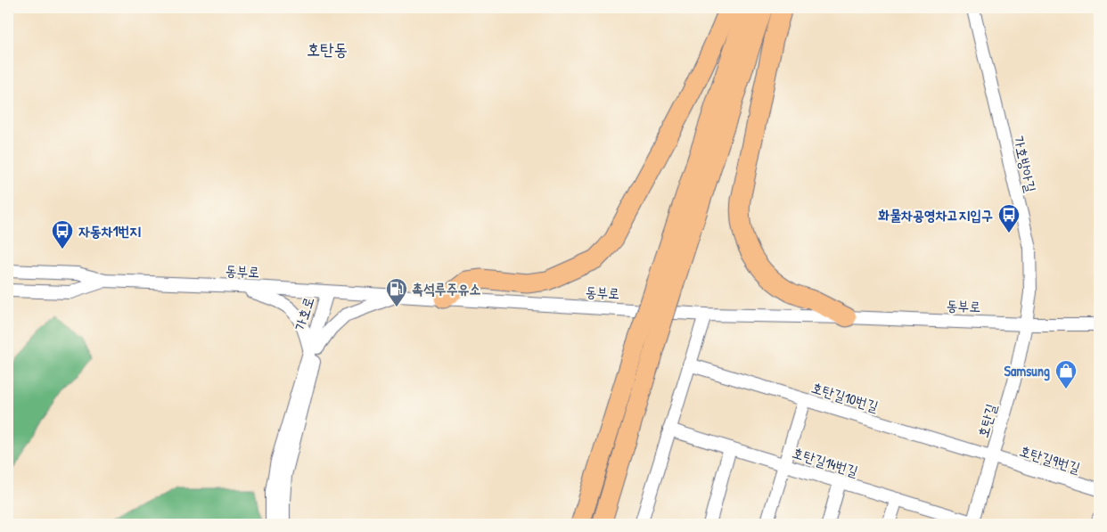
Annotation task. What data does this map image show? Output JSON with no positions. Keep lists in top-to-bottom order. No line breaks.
{"streets":{"street":["가호방아길","동부로","가호로","호탄길10번길","호탄길","호탄길9번길","호탄길14번길"]},"crossings":[["가호방아길","동부로"],["가호방아길","호탄길"],["동부로","가호로"],["동부로","호탄길"],["호탄길10번길","호탄길"],["호탄길10번길","호탄길9번길"],["호탄길","호탄길9번길"],["호탄길","호탄길14번길"]],"districts":["호탄동"],"places":{"bus stop":["화물차공영차고지입구","자동차1번지"],"fuel station":["촉석루주유소"],"shop":["Samsung"]}}
